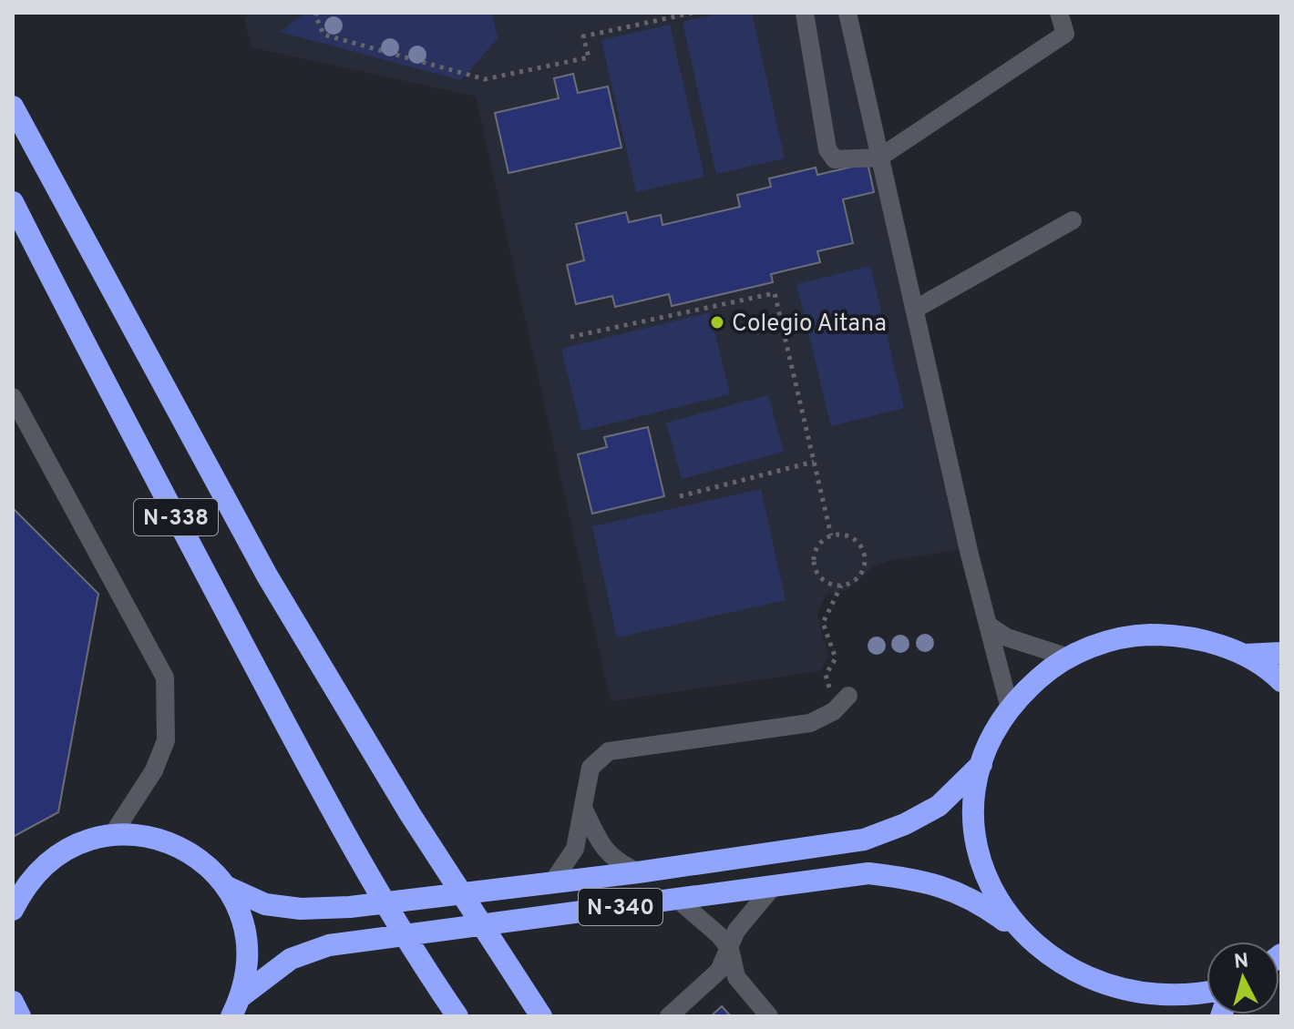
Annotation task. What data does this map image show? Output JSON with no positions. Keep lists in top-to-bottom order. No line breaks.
{"streets":{"highway":["N-338","N-340"]},"places":["Colegio Aitana"],"north":"top"}
